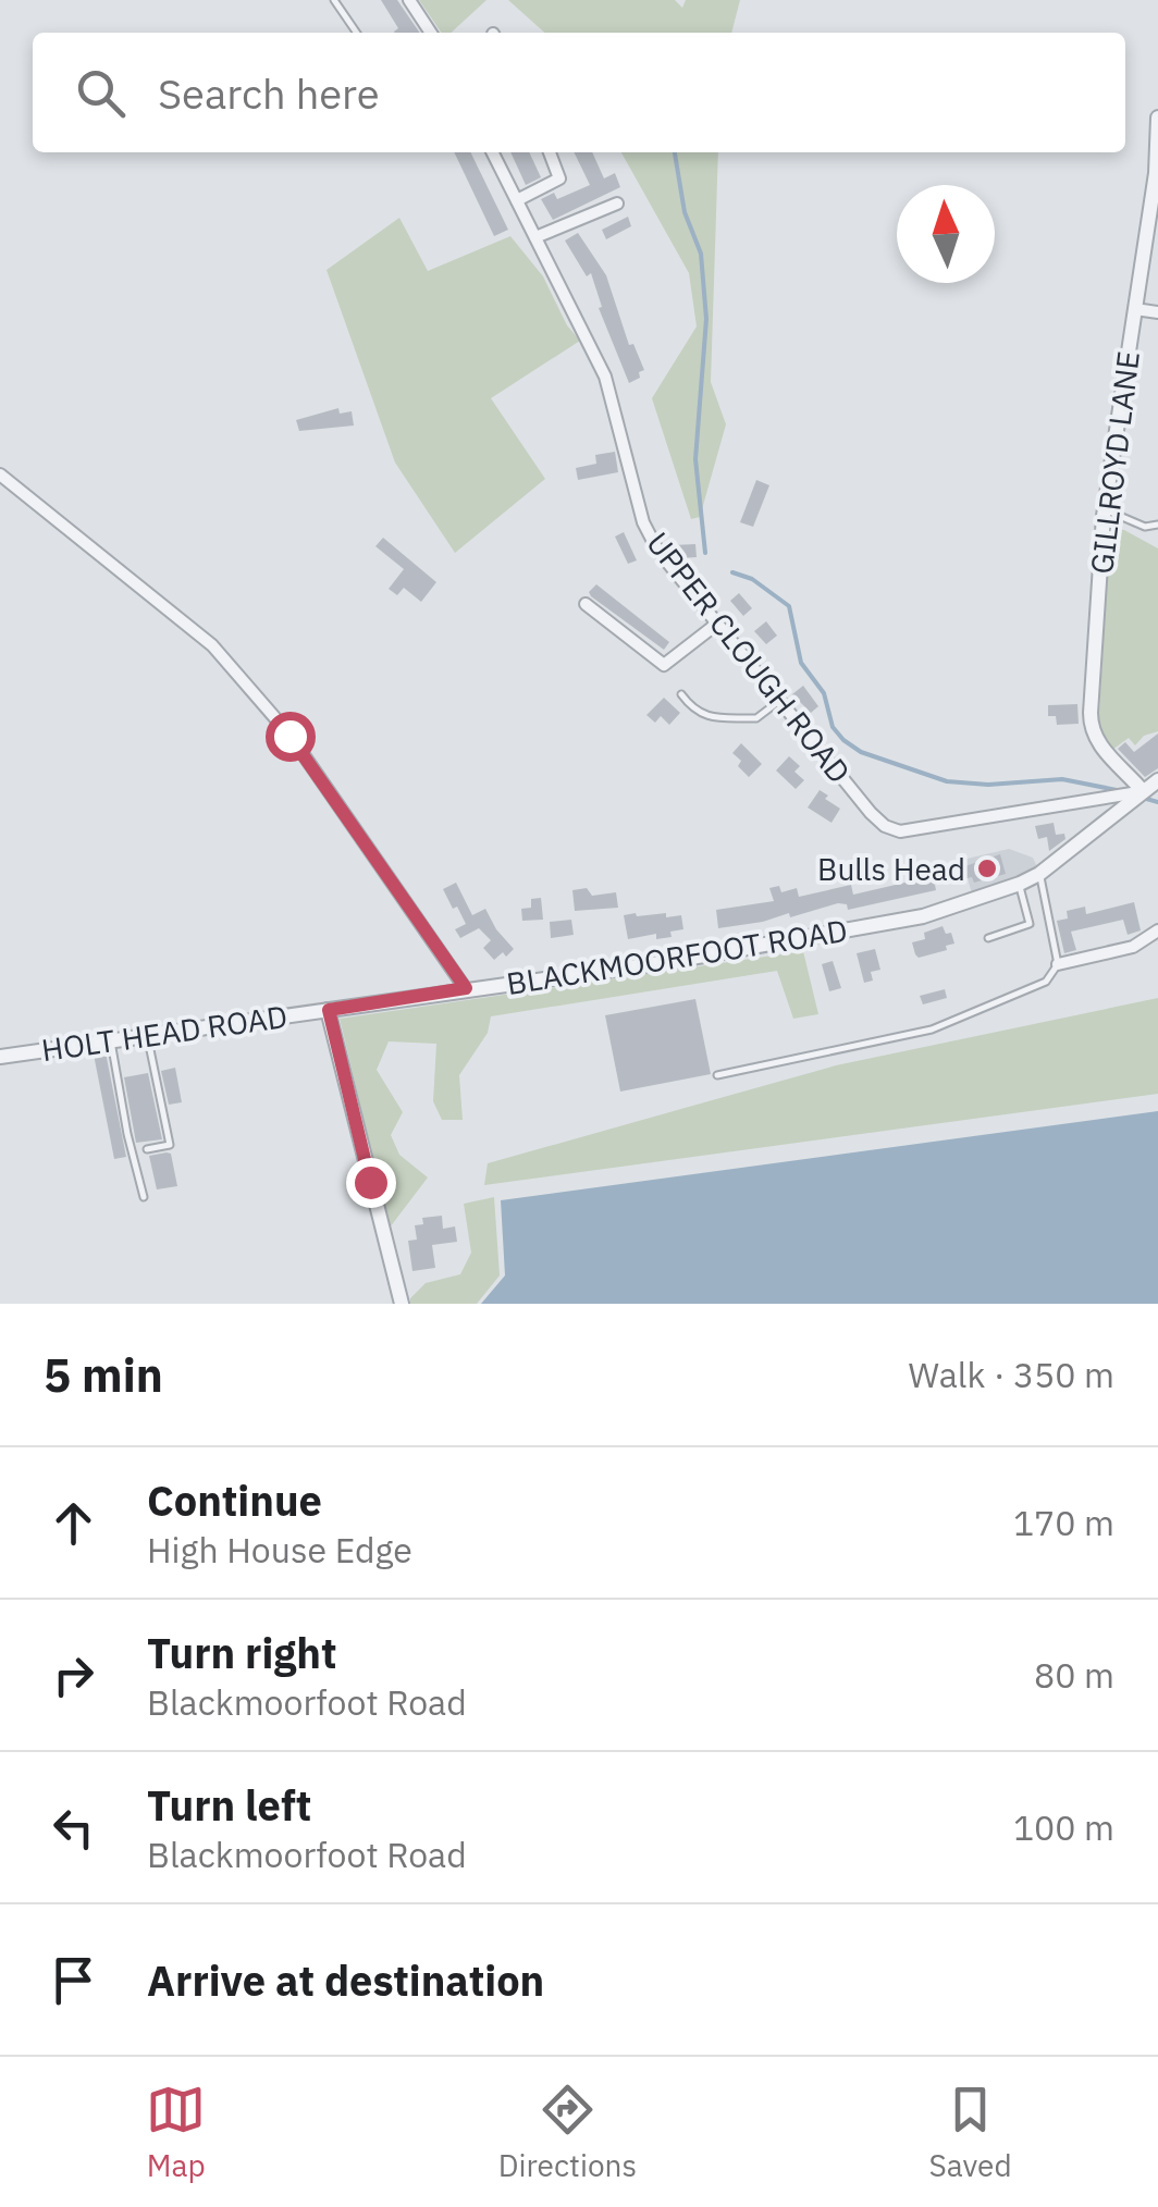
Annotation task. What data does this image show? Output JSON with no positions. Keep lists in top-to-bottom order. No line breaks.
{"streets":{"street":["GILLROYD LANE","UPPER CLOUGH ROAD","BLACKMOORFOOT ROAD","HOLT HEAD ROAD"]},"crossings":[["GILLROYD LANE","UPPER CLOUGH ROAD"],["GILLROYD LANE","BLACKMOORFOOT ROAD"],["UPPER CLOUGH ROAD","BLACKMOORFOOT ROAD"],["BLACKMOORFOOT ROAD","HOLT HEAD ROAD"]],"places":["Bulls Head"],"north":"top","page":{"search":"Search here","heading":["5 min","Walk · 350 m"],"list":[["Continue","High House Edge","170 m"],["Turn right","Blackmoorfoot Road","80 m"],["Turn left","Blackmoorfoot Road","100 m"],"Arrive at destination"],"nav":["Map","Directions","Saved"]}}
